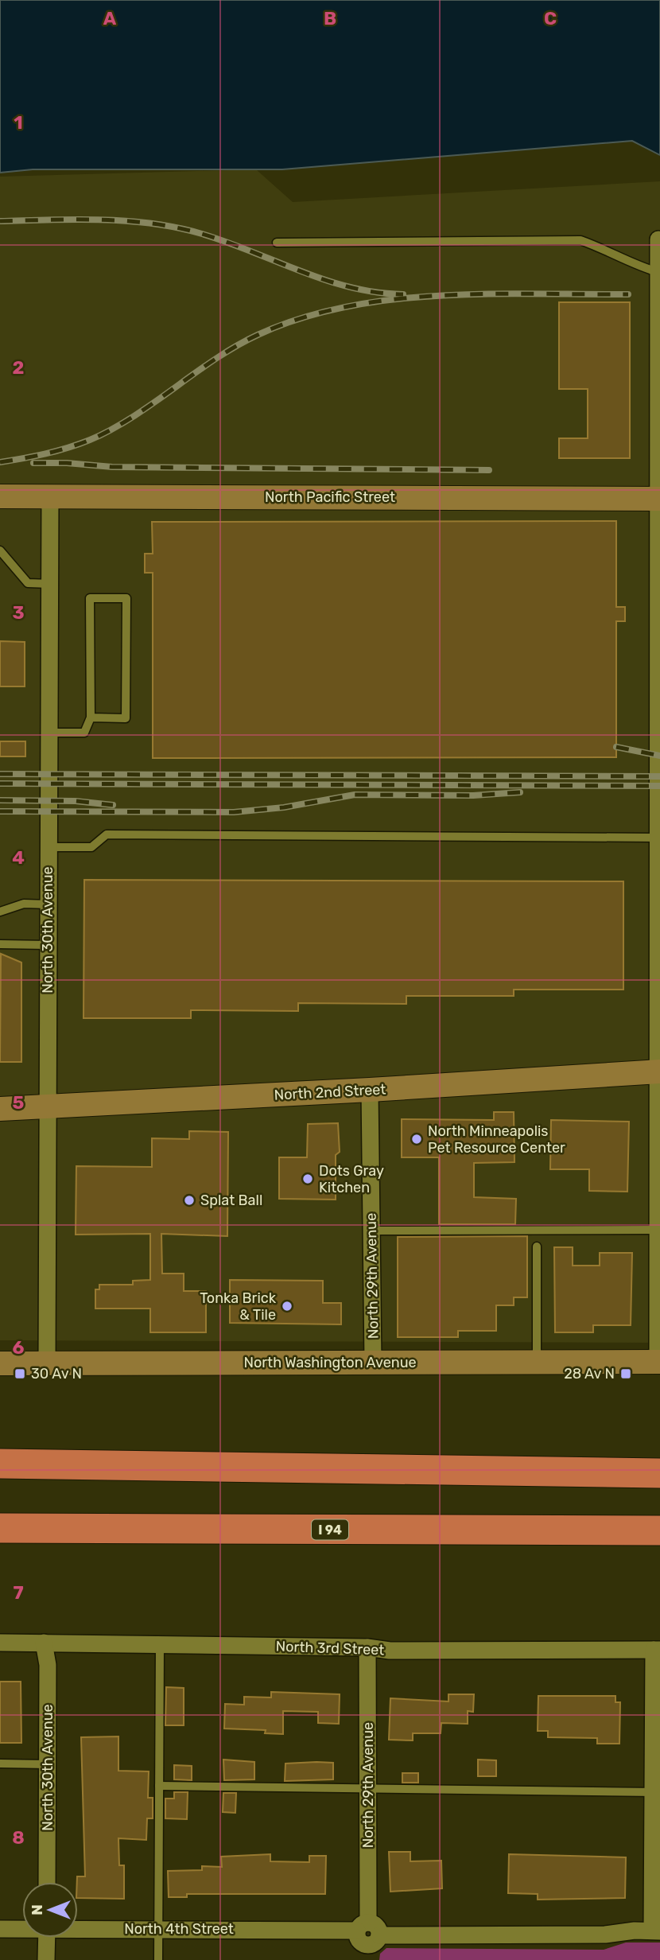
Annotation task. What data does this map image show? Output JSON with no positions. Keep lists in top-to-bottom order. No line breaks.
{"streets":{"highway":["I 94"],"street":["North Pacific Street","North 30th Avenue","North 2nd Street","North 29th Avenue","North Washington Avenue","North 3rd Street","North 4th Street"]},"crossings":[["North Pacific Street","North 30th Avenue"],["North 30th Avenue","North 2nd Street"],["North 30th Avenue","North Washington Avenue"],["North 30th Avenue","North 3rd Street"],["North 2nd Street","North 29th Avenue"],["North 29th Avenue","North Washington Avenue"],["North 29th Avenue","North 3rd Street"],["North 29th Avenue","North 4th Street"]],"places":{"other":["North Minneapolis Pet Resource Center","Dots Gray Kitchen","Splat Ball","Tonka Brick & Tile"],"transit":["30 Av N","28 Av N"]},"north":"left","grid":{"columns":["A","B","C"],"rows":["1","2","3","4","5","6","7","8"]}}
